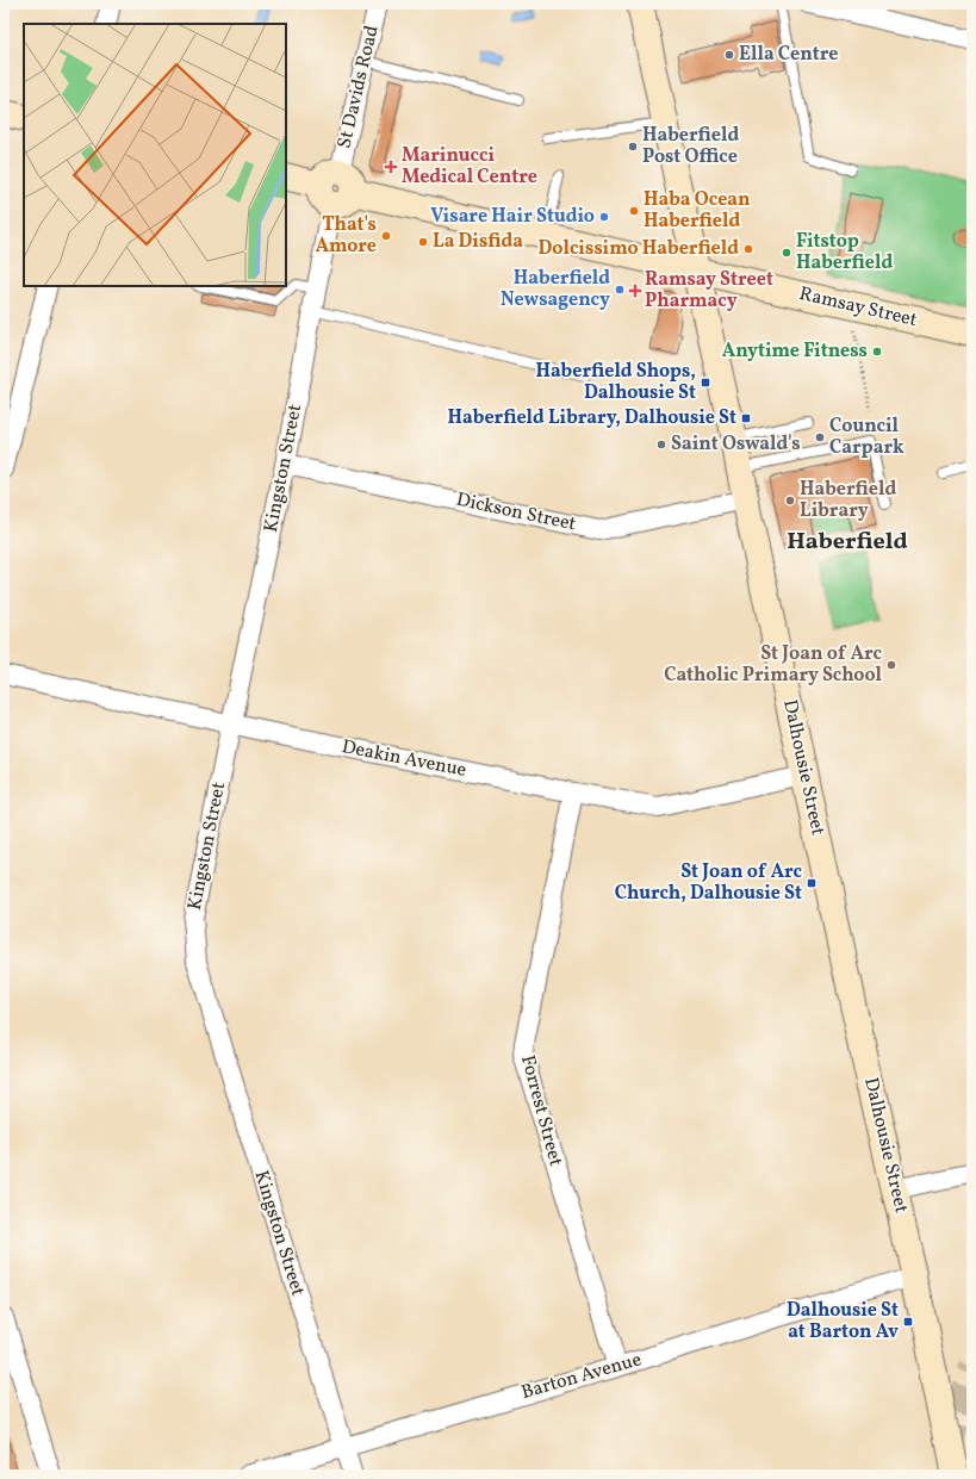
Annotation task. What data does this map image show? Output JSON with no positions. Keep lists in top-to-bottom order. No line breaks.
{"streets":{"street":["St Davids Road","Ramsay Street","Kingston Street","Dickson Street","Deakin Avenue","Dalhousie Street","Forrest Street","Barton Avenue"]},"crossings":[["St Davids Road","Ramsay Street"],["St Davids Road","Kingston Street"],["Ramsay Street","Kingston Street"],["Ramsay Street","Dalhousie Street"],["Kingston Street","Dickson Street"],["Kingston Street","Deakin Avenue"],["Kingston Street","Barton Avenue"],["Dickson Street","Dalhousie Street"],["Deakin Avenue","Dalhousie Street"],["Deakin Avenue","Forrest Street"],["Dalhousie Street","Barton Avenue"],["Forrest Street","Barton Avenue"]],"districts":["Haberfield"],"places":{"other":["Ella Centre","Haberfield Post Office","Haba Ocean Haberfield","Visare Hair Studio","That's Amore","La Disfida","Dolcissimo Haberfield","Fitstop Haberfield","Haberfield Newsagency","Anytime Fitness","Council Carpark","Saint Oswald's","Haberfield Library","St Joan of Arc Catholic Primary School"],"health":["Marinucci Medical Centre","Ramsay Street Pharmacy"],"transit":["Haberfield Shops, Dalhousie St","Haberfield Library, Dalhousie St","St Joan of Arc Church, Dalhousie St","Dalhousie St at Barton Av"]}}
